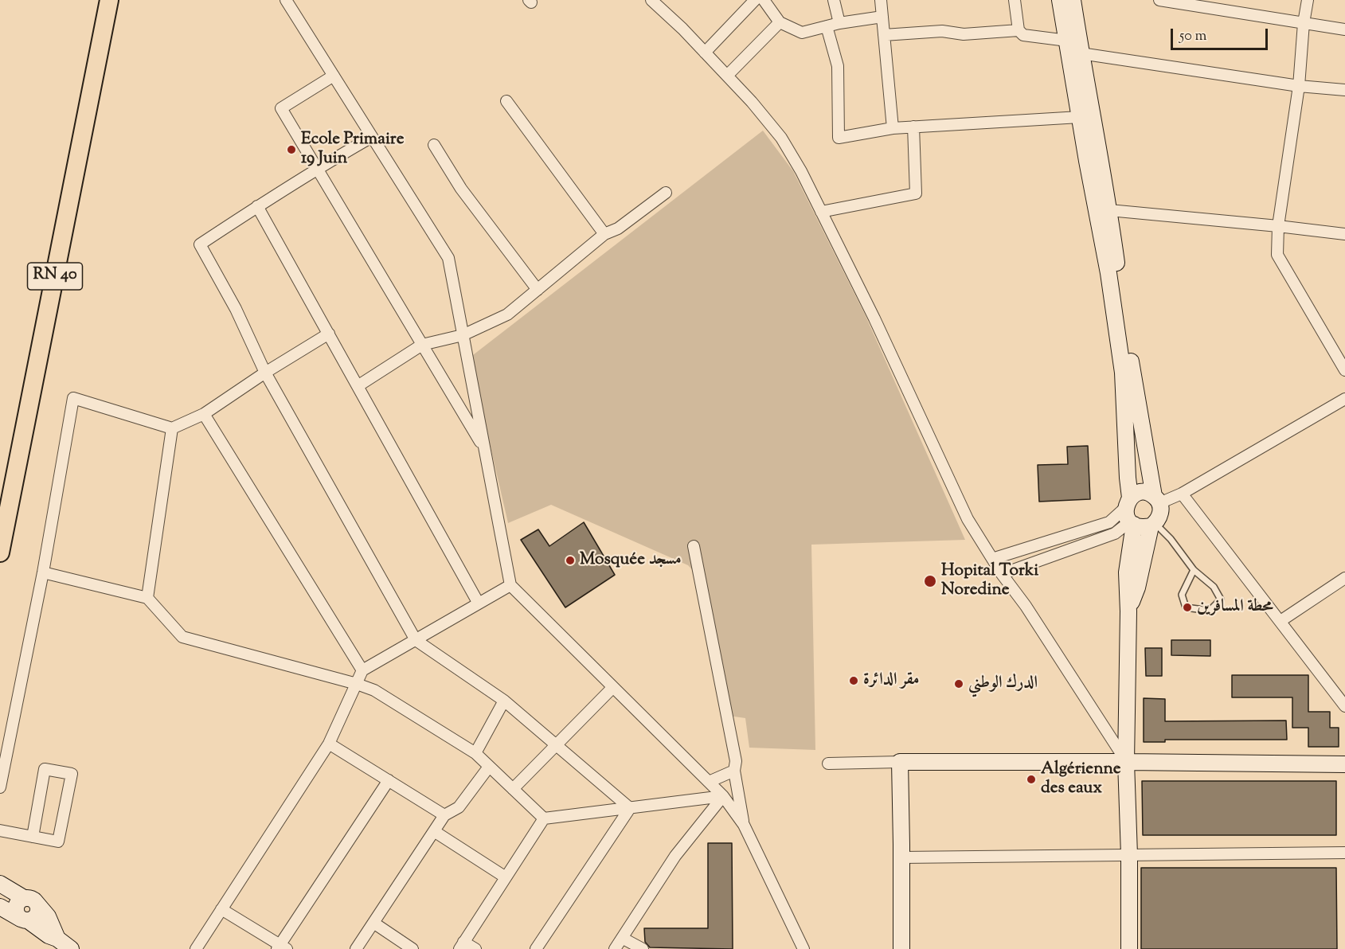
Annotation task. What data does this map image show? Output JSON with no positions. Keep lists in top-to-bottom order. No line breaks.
{"streets":{"main road":["RN 40"]},"places":["Ecole Primaire 19 Juin","Mosquée مسجد","Hopital Torki Noredine","محطة المسافرين","مقر الدائرة","الدرك الوطني","Algérienne des eaux"],"scale_bar":"50 m"}
